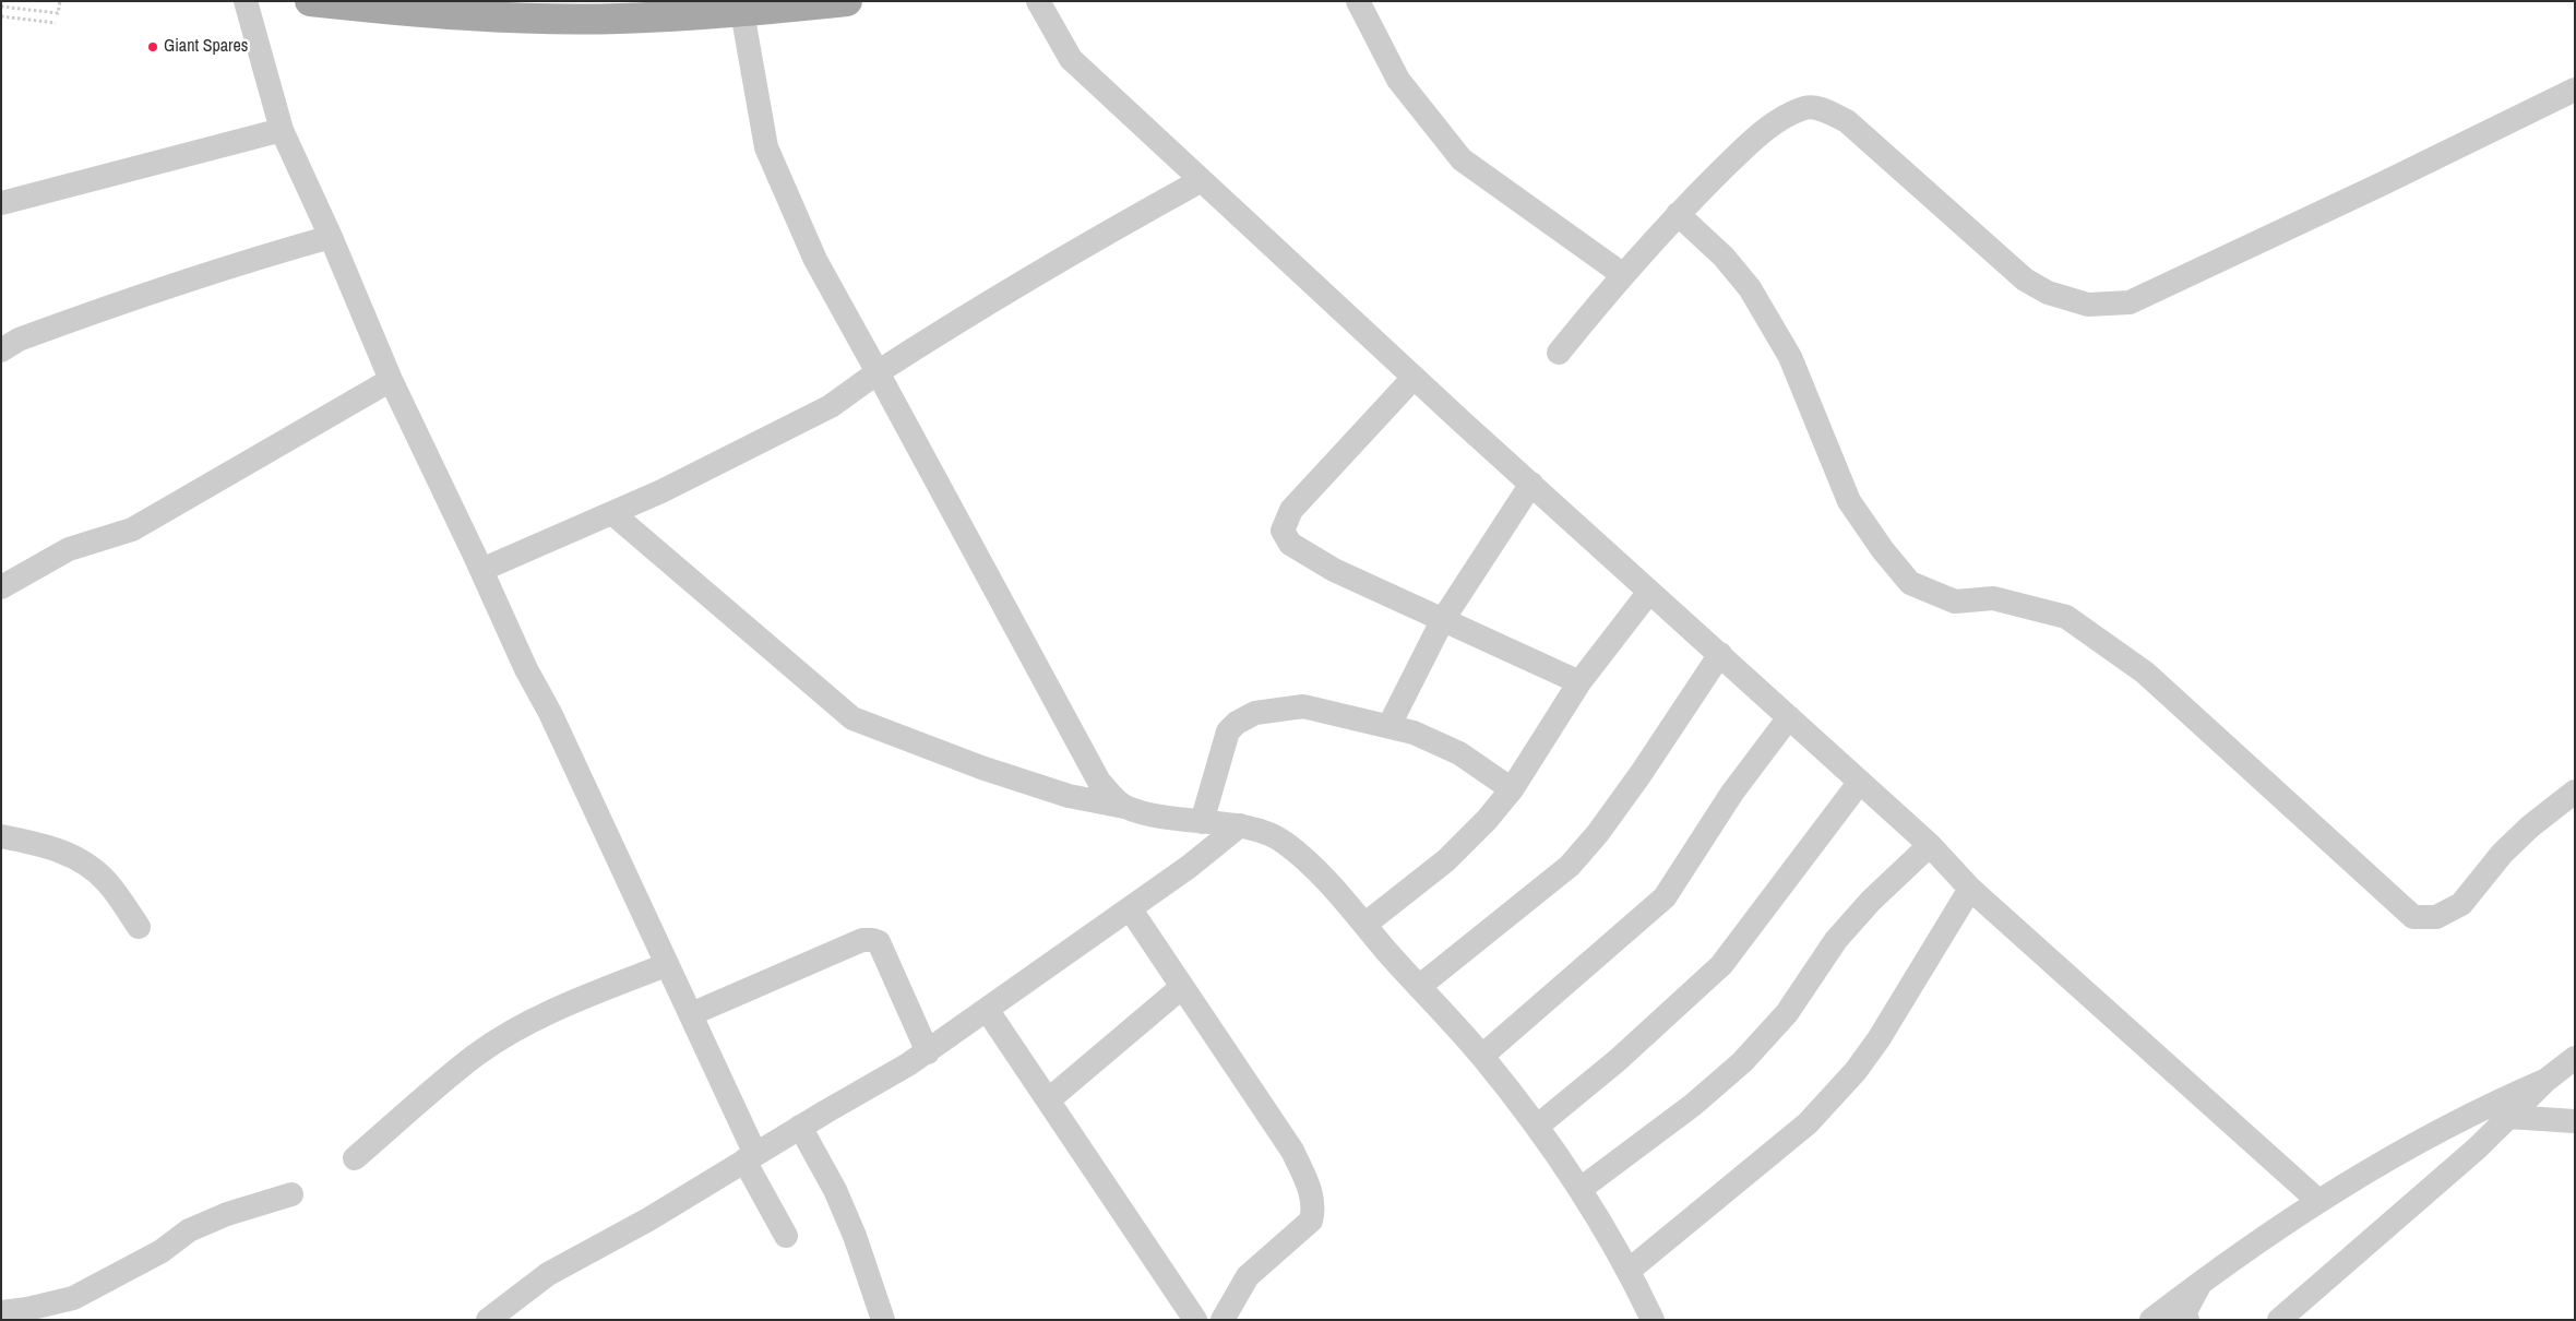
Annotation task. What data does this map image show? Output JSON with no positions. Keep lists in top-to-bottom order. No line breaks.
{"places":["Giant Spares"]}
